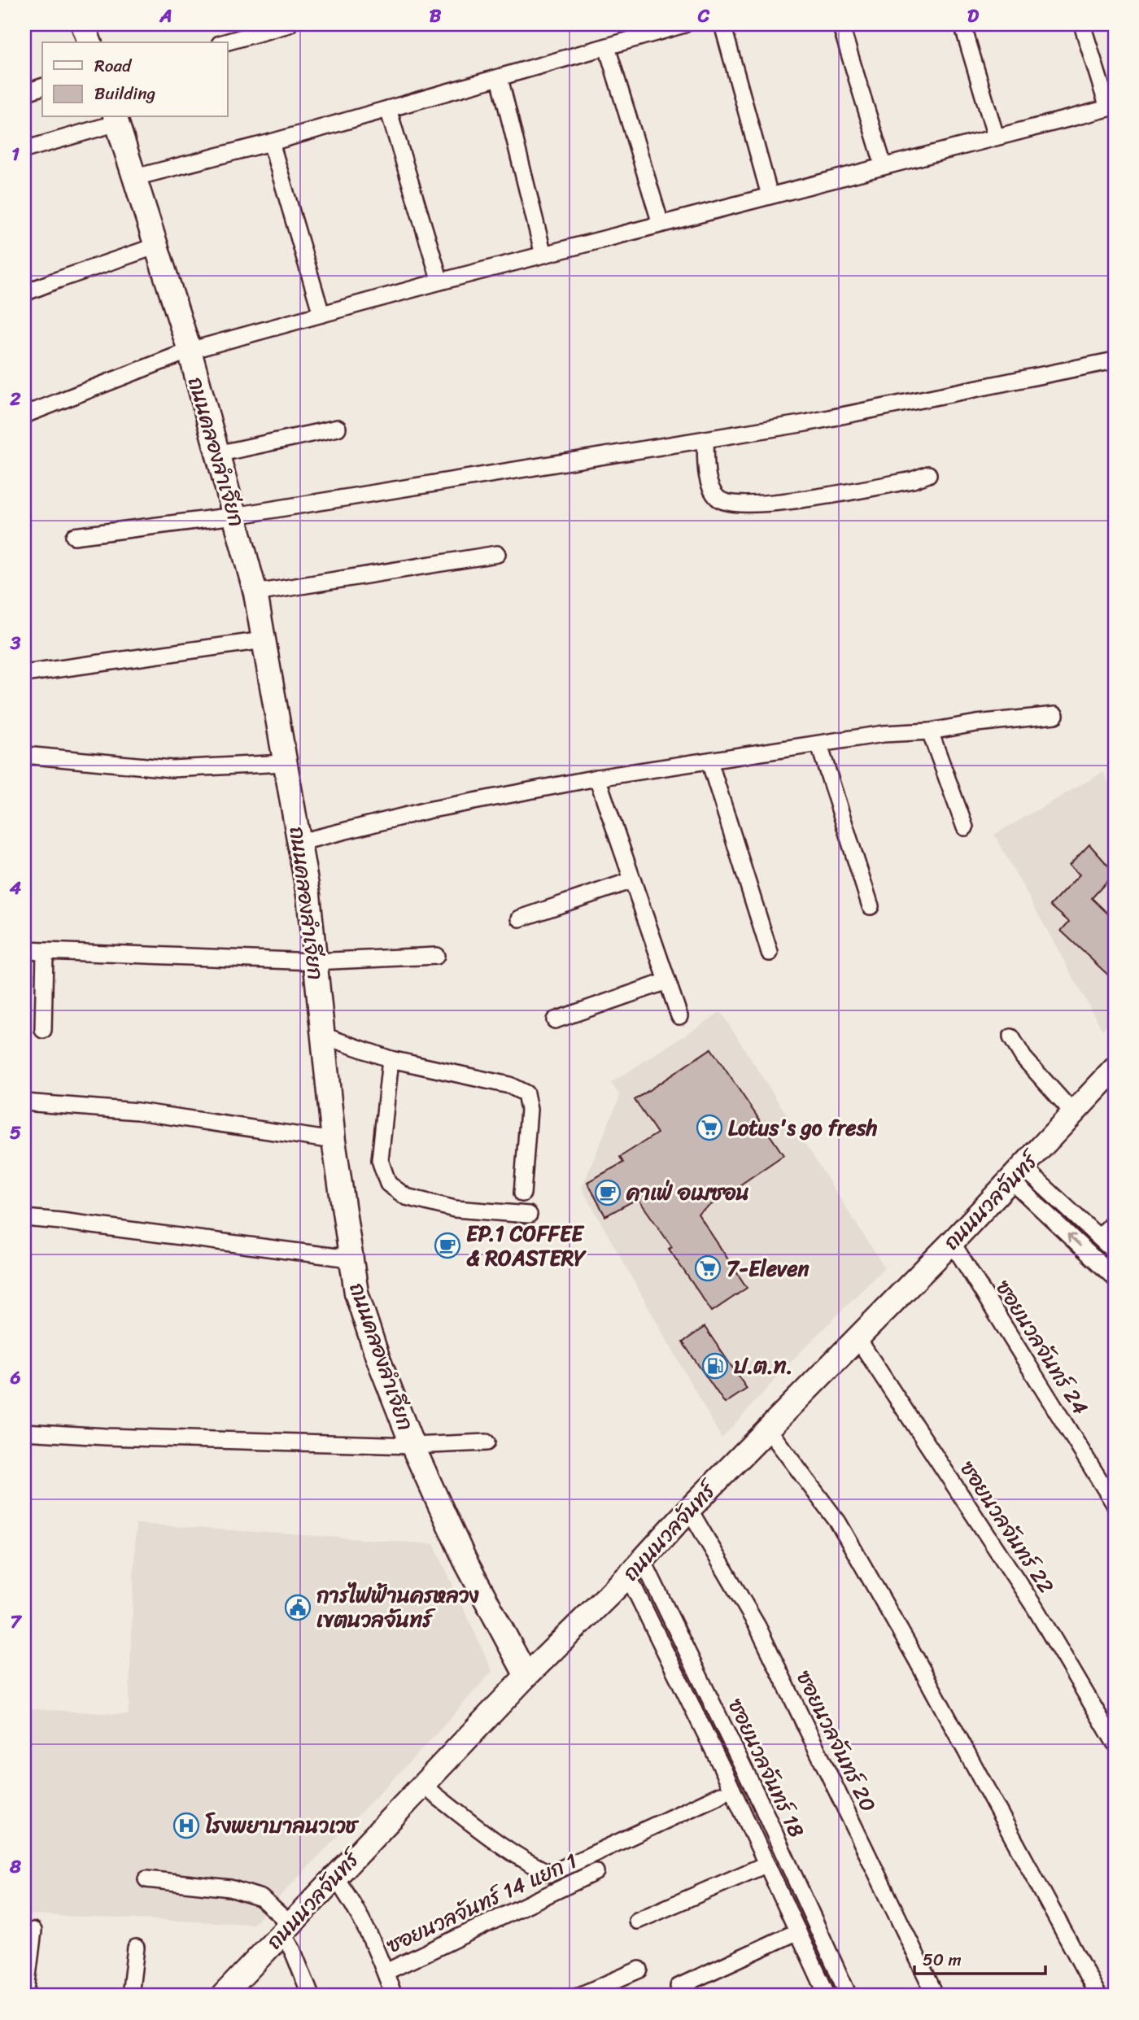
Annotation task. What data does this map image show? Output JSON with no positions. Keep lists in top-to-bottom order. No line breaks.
{"streets":{"street":["ถนนคลองลำเจียก","ถนนนวลจันทร์","ซอยนวลจันทร์ 24","ซอยนวลจันทร์ 22","ซอยนวลจันทร์ 20","ซอยนวลจันทร์ 18","ซอยนวลจันทร์ 14 แยก 1"]},"crossings":[["ถนนคลองลำเจียก","ถนนนวลจันทร์"],["ถนนนวลจันทร์","ซอยนวลจันทร์ 24"],["ถนนนวลจันทร์","ซอยนวลจันทร์ 22"],["ถนนนวลจันทร์","ซอยนวลจันทร์ 20"],["ถนนนวลจันทร์","ซอยนวลจันทร์ 18"]],"places":{"supermarket":["Lotus's go fresh","7-Eleven"],"cafe":["คาเฟ่ อเมซอน","EP.1 COFFEE & ROASTERY"],"fuel station":["ป.ต.ท."],"public building":["การไฟฟ้านครหลวง เขตนวลจันทร์"],"hospital":["โรงพยาบาลนวเวช"]},"legend":["Road","Building"],"scale_bar":"50 m","grid":{"columns":["A","B","C","D"],"rows":["1","2","3","4","5","6","7","8"]}}
